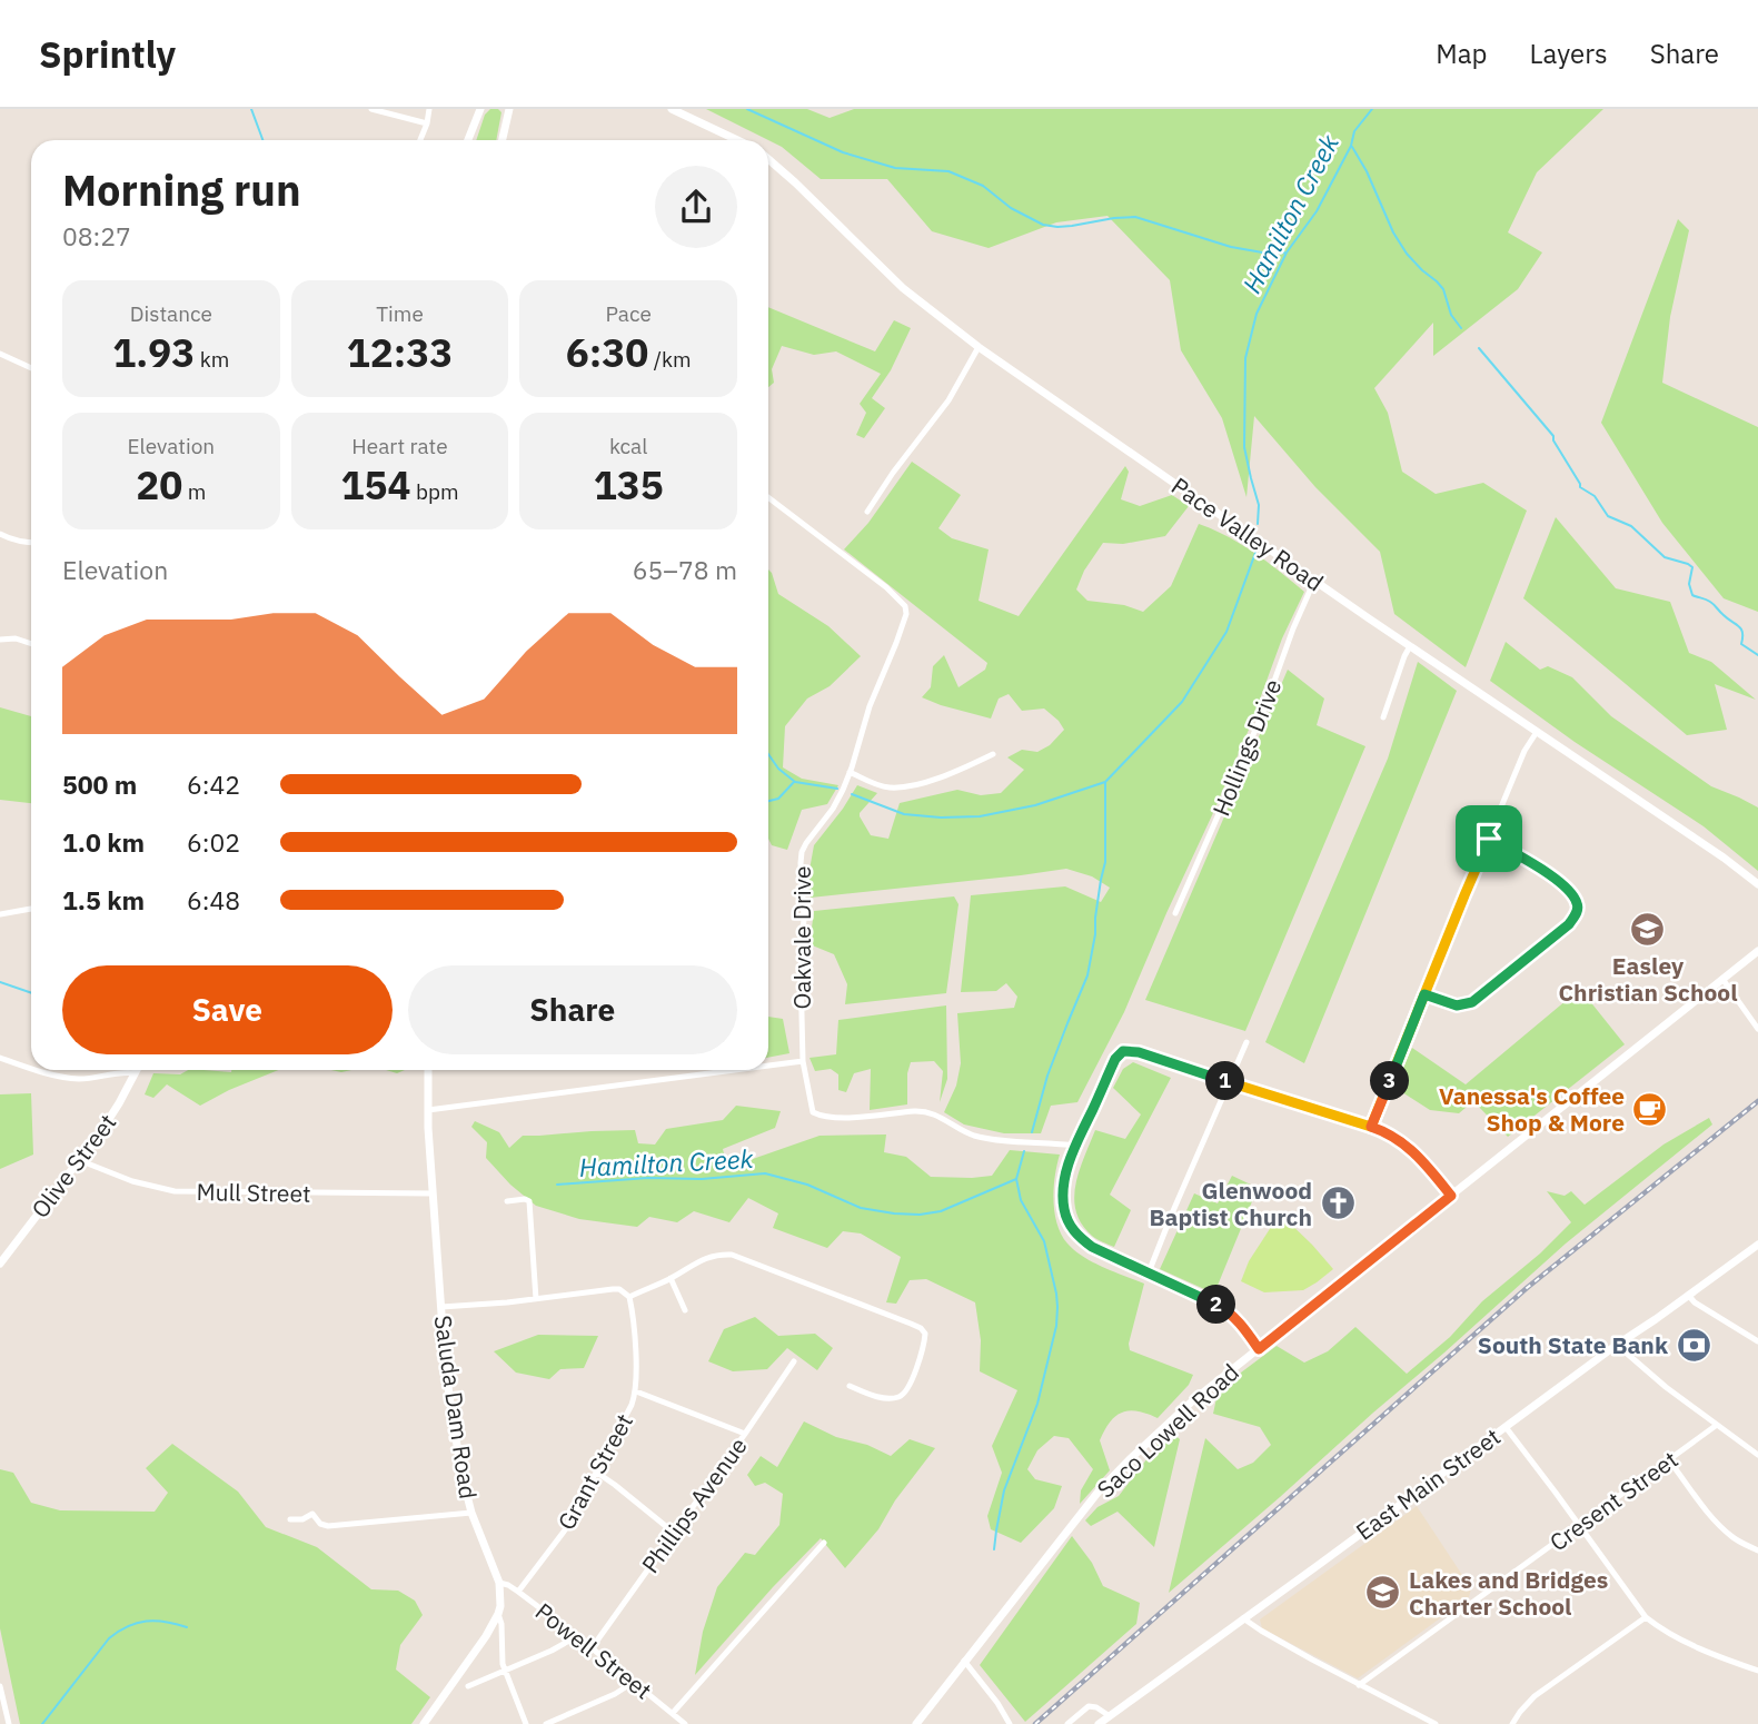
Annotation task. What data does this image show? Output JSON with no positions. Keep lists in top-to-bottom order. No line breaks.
{"streets":{"street":["Pace Valley Road","Hollings Drive","Oakvale Drive","Olive Street","Mull Street","Saluda Dam Road","Saco Lowell Road","Grant Street","East Main Street","Cresent Street","Phillips Avenue","Powell Street"]},"crossings":[["Pace Valley Road","Hollings Drive"],["Olive Street","Mull Street"],["Mull Street","Saluda Dam Road"],["Saluda Dam Road","Powell Street"],["Grant Street","Powell Street"],["Phillips Avenue","Powell Street"]],"water":["Hamilton Creek"],"places":{"school or university":["Easley Christian School","Lakes and Bridges Charter School"],"cafe":["Vanessa's Coffee Shop & More"],"church":["Glenwood Baptist Church"],"bank":["South State Bank"]},"page":{"header":"Sprintly","nav":["Map","Layers","Share"],"heading":["Morning run","08:27"],"stats":[["Distance","1.93 km"],["Time","12:33"],["Pace","6:30 /km"],["Elevation","20 m"],["Heart rate","154 bpm"],["kcal","135"]],"chart":["Elevation","65–78 m"],"list":[{"name":"500 m","note":"6:42"},{"name":"1.0 km","note":"6:02"},{"name":"1.5 km","note":"6:48"}],"buttons":["Save","Share"],"pins":["1","3","2"]}}
